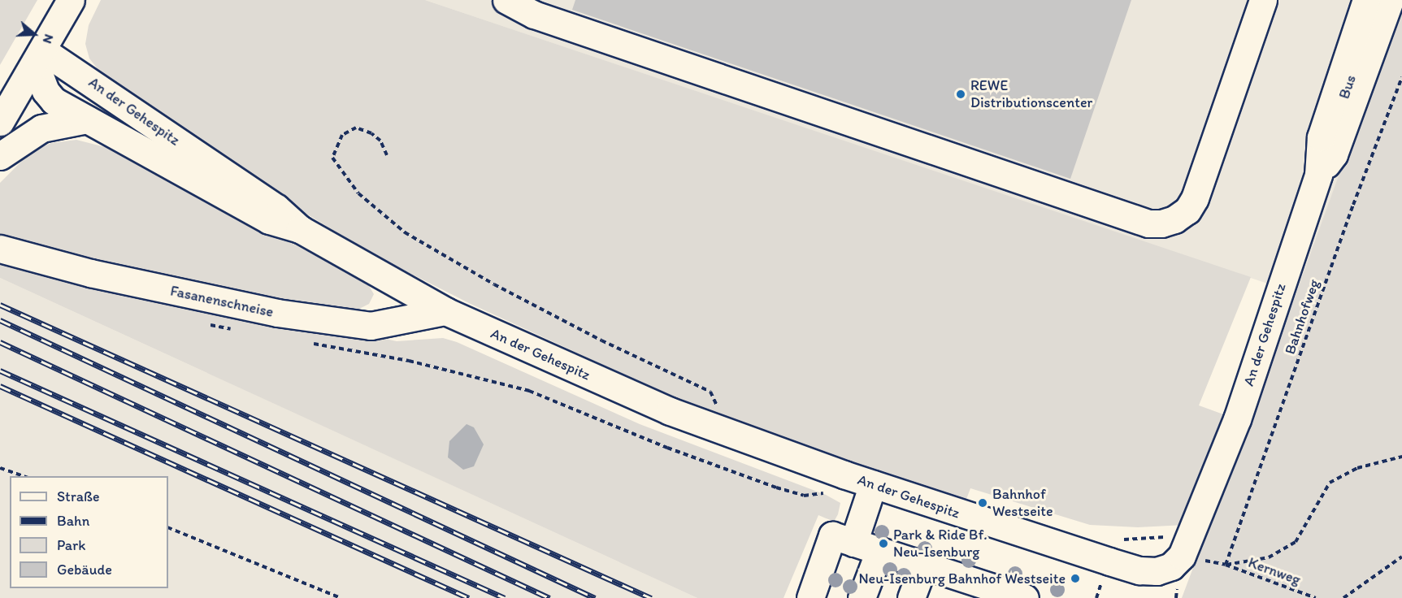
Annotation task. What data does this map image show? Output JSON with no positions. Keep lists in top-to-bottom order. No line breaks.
{"streets":{"street":["Bus","An der Gehespitz","Fasanenschneise"],"path":["Bahnhofweg","Kernweg"]},"crossings":[["Bus","An der Gehespitz"],["An der Gehespitz","Fasanenschneise"],["Bahnhofweg","Kernweg"]],"places":["REWE Distributionscenter","Bahnhof Westseite","Park & Ride Bf. Neu-Isenburg","Neu-Isenburg Bahnhof Westseite"],"legend":["Straße","Bahn","Park","Gebäude"],"north":"right"}
